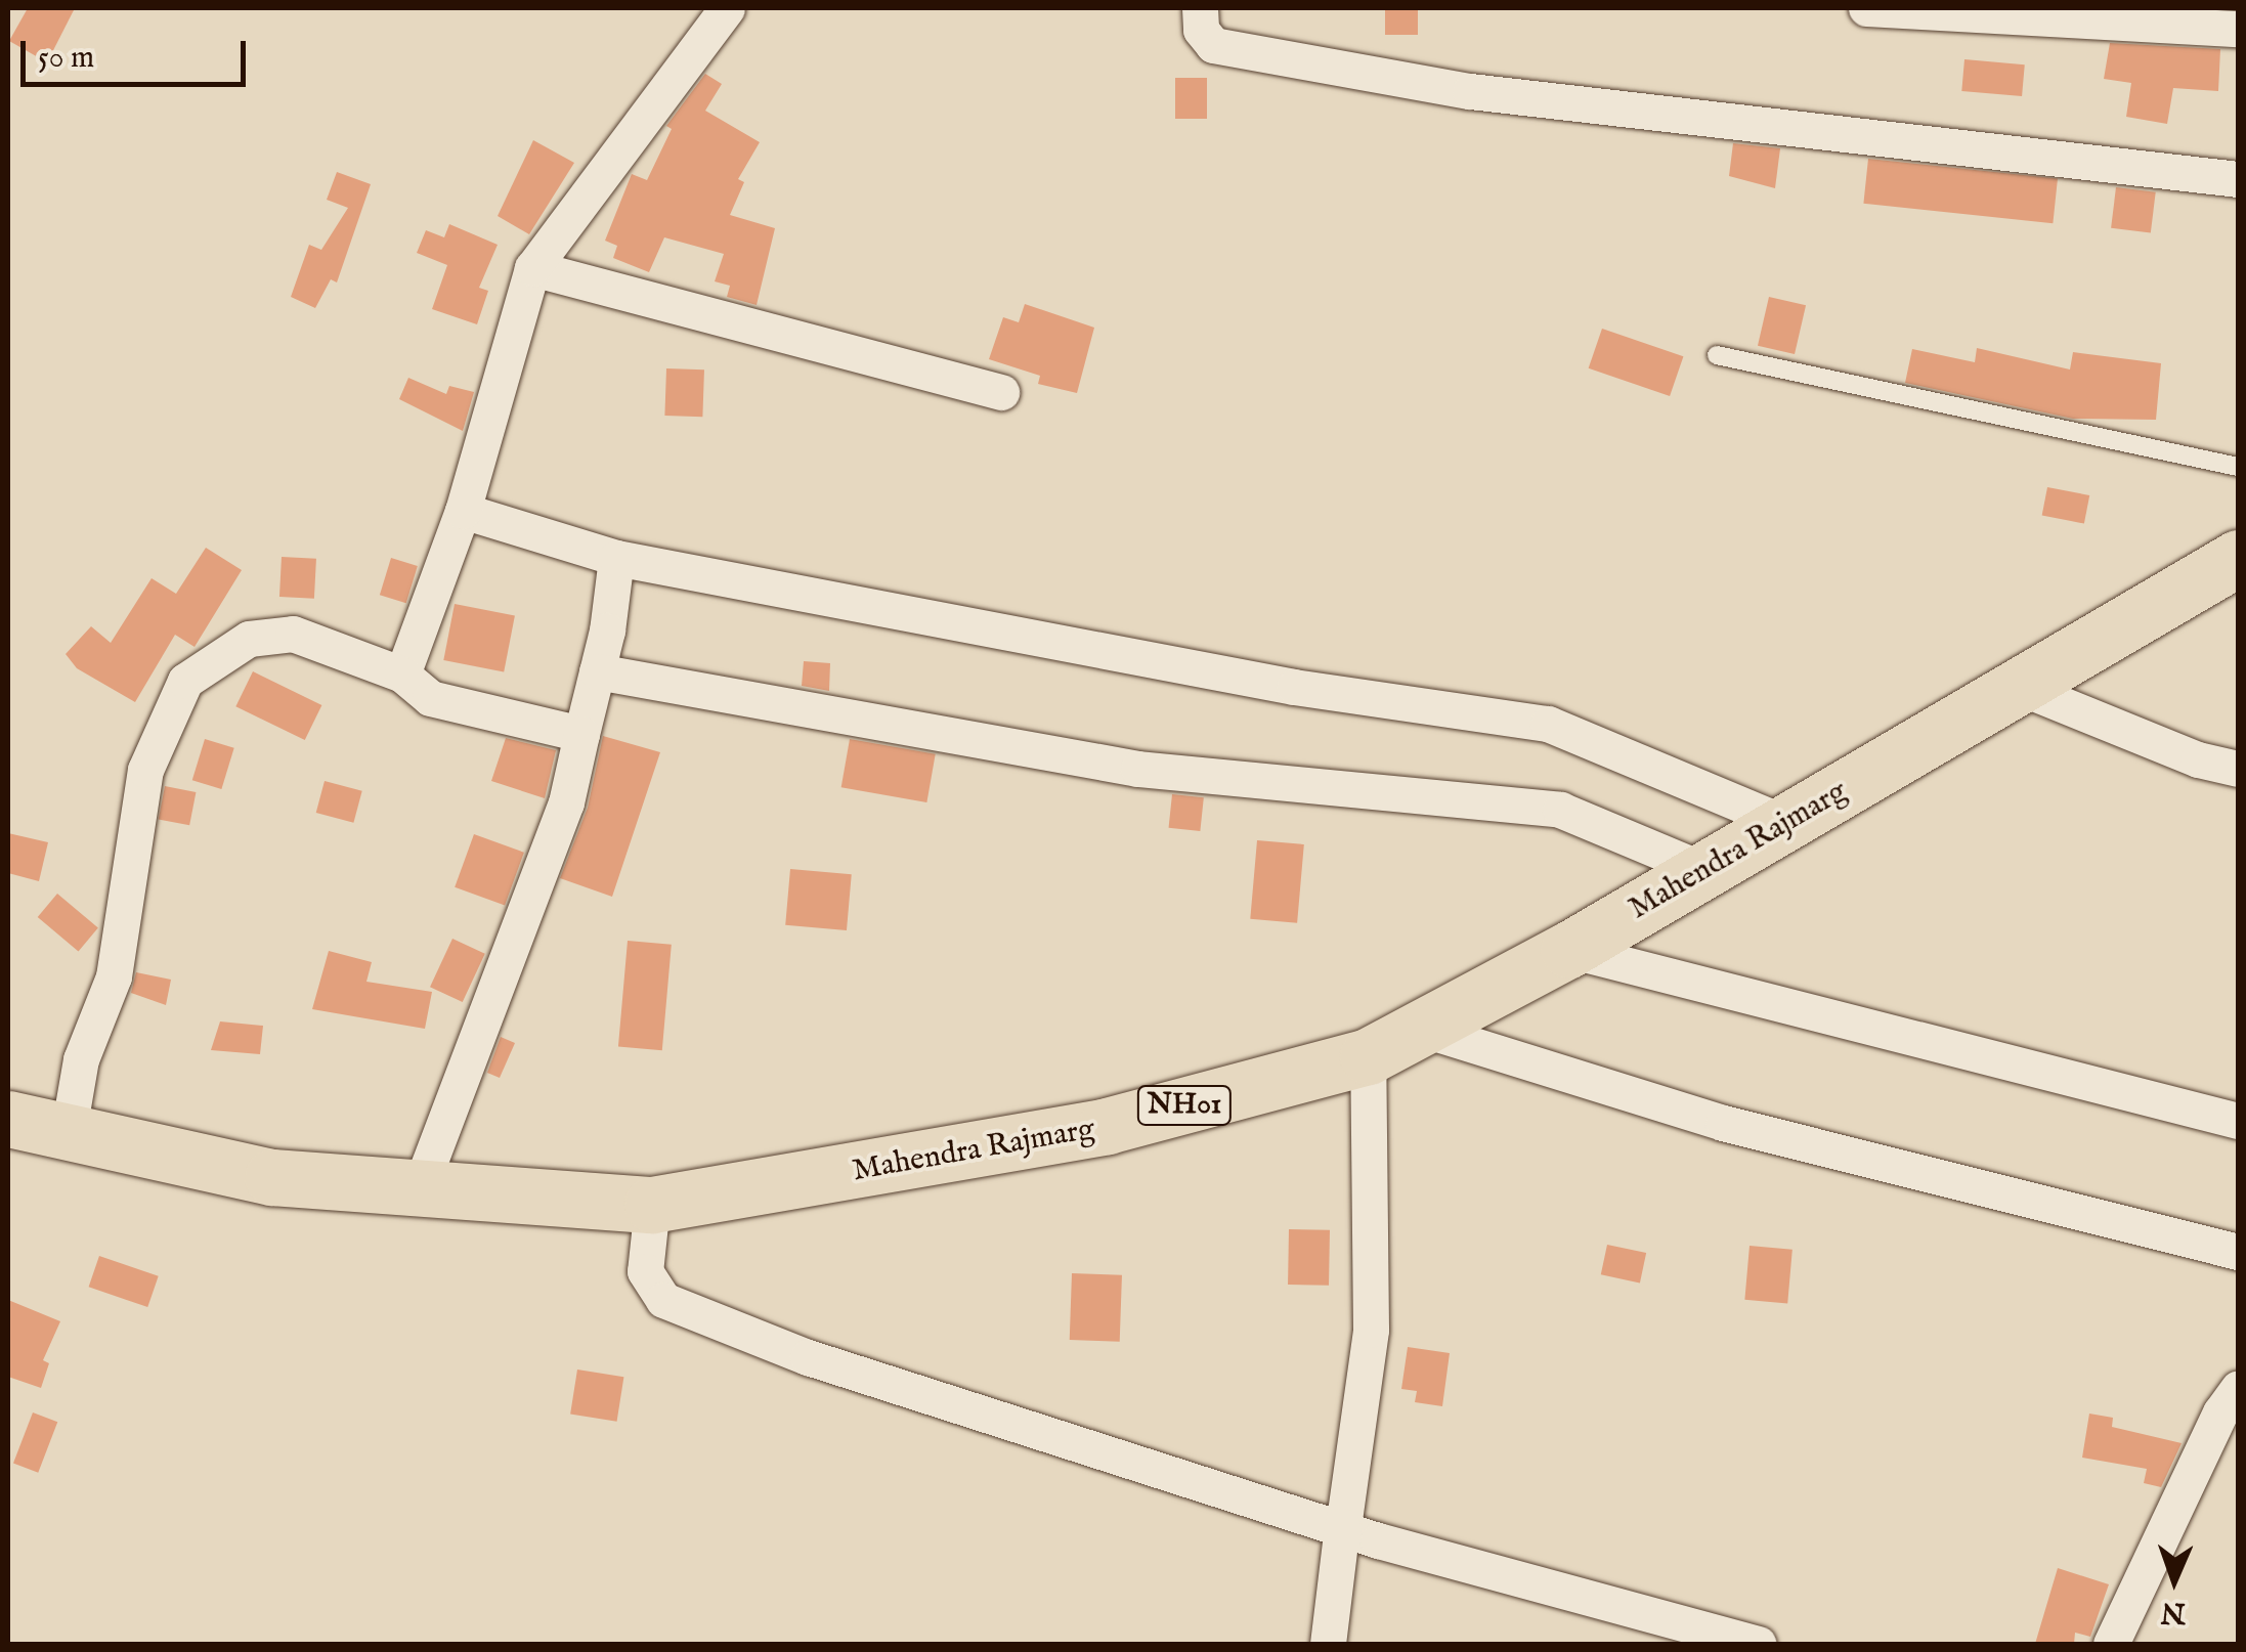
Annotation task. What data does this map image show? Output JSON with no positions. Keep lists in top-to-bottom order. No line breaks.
{"streets":{"highway":["Mahendra Rajmarg","NH01"]},"scale_bar":"50 m","north":"bottom"}
